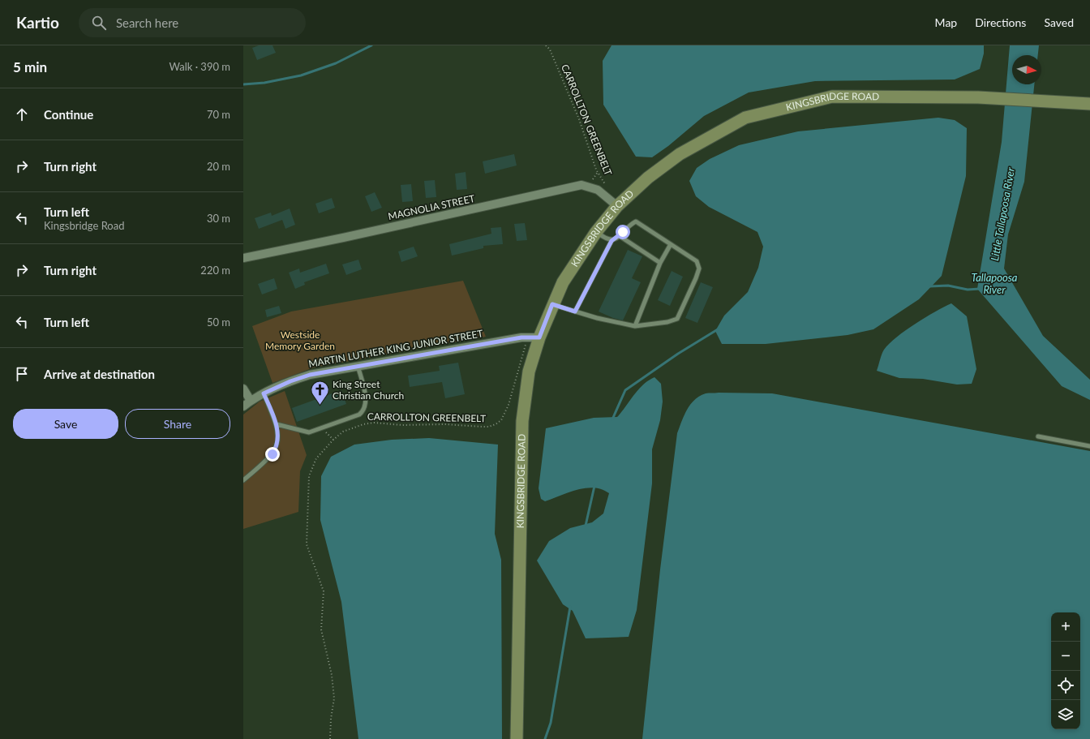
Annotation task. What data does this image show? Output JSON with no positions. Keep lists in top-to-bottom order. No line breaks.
{"streets":{"street":["KINGSBRIDGE ROAD","MAGNOLIA STREET","MARTIN LUTHER KING JUNIOR STREET"],"path":["CARROLLTON GREENBELT"]},"crossings":[["KINGSBRIDGE ROAD","MAGNOLIA STREET"],["KINGSBRIDGE ROAD","MARTIN LUTHER KING JUNIOR STREET"]],"water":["Little Tallapoosa River","Tallapoosa River"],"parks":["Westside Memory Garden"],"places":{"church":["King Street Christian Church"]},"north":"right","page":{"header":"Kartio","search":"Search here","nav":["Map","Directions","Saved"],"heading":["5 min","Walk · 390 m"],"list":[["Continue","70 m"],["Turn right","20 m"],["Turn left","Kingsbridge Road","30 m"],["Turn right","220 m"],["Turn left","50 m"],"Arrive at destination"],"buttons":["Save","Share"],"map_buttons":["+","−"]}}
